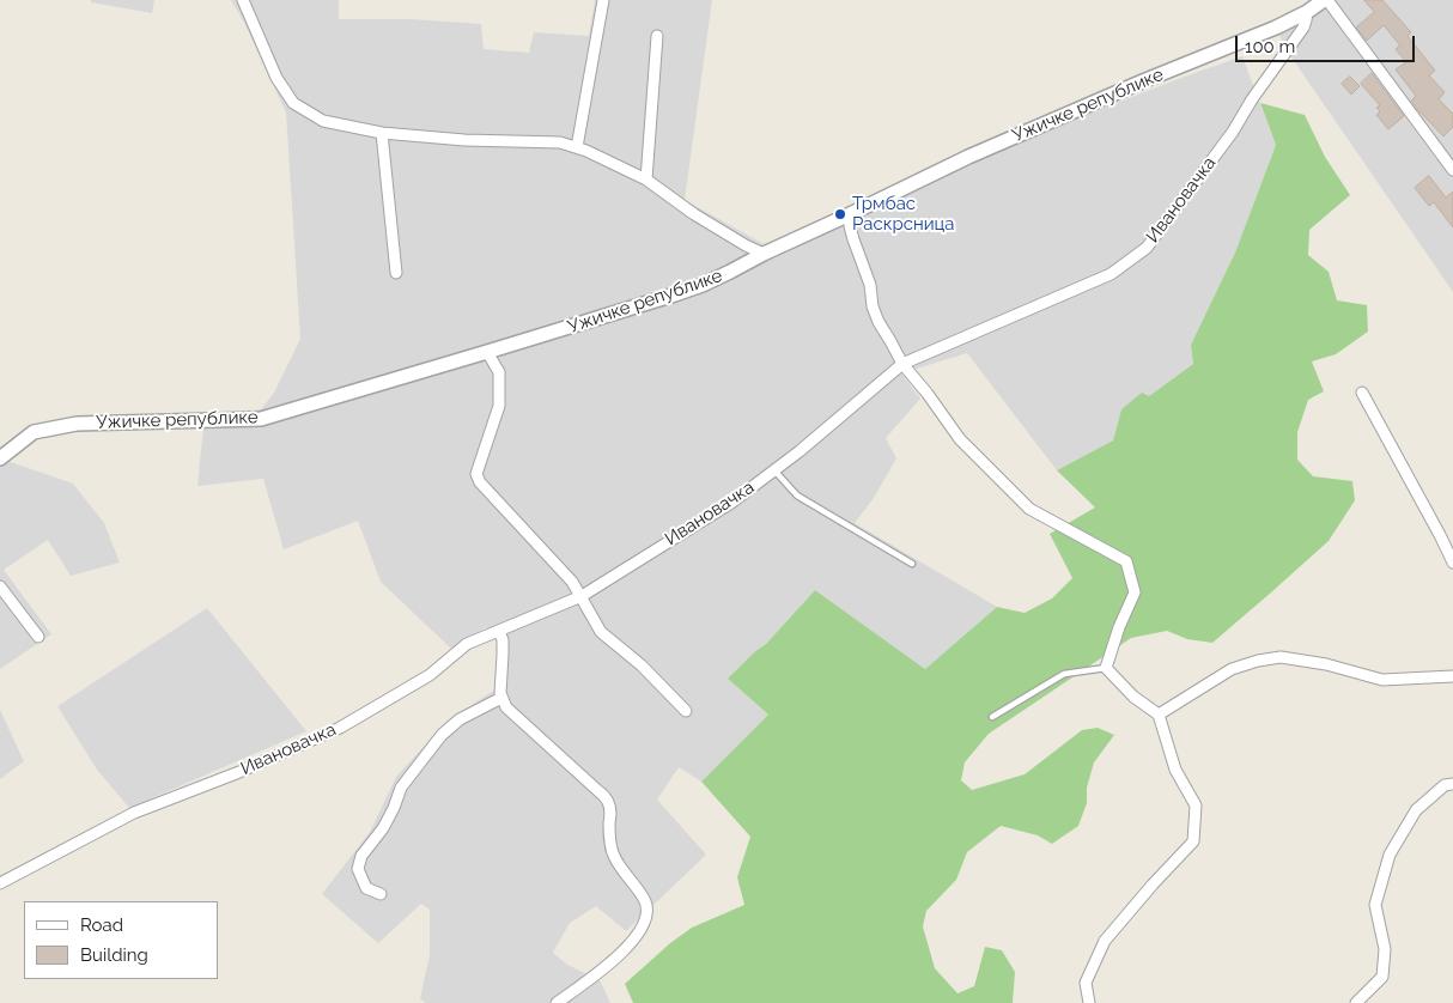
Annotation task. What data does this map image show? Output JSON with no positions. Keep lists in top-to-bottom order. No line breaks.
{"streets":{"street":["Ужичке републике","Ивановачка"]},"crossings":[["Ужичке републике","Ивановачка"]],"places":["Трмбас Раскрсница"],"legend":["Road","Building"],"scale_bar":"100 m"}
